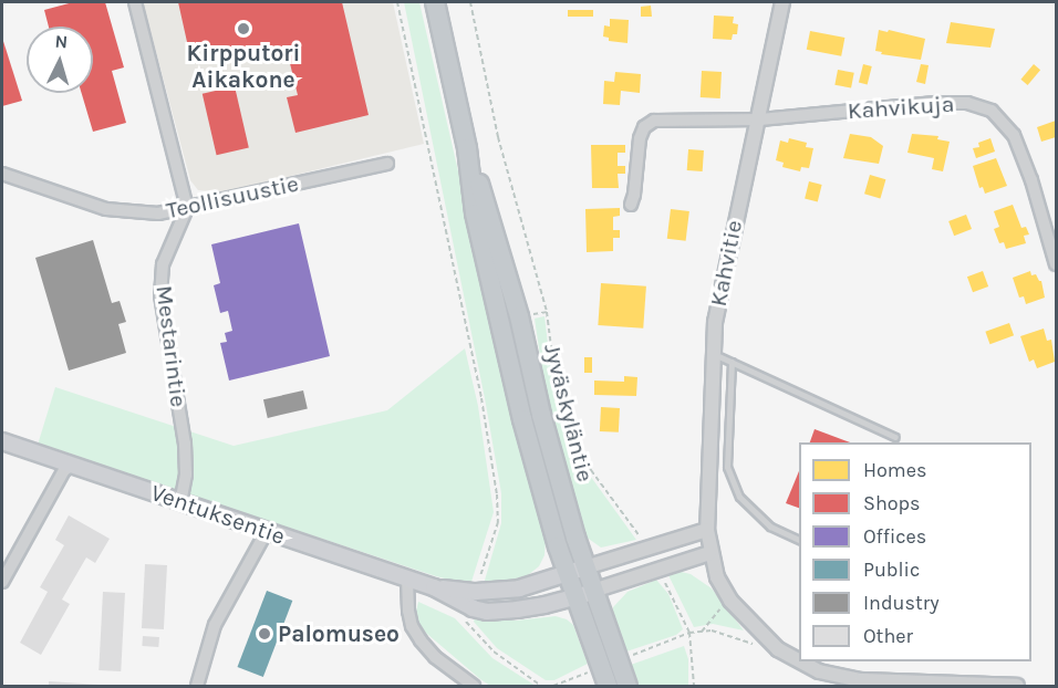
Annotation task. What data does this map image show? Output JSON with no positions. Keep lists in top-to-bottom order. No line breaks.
{"streets":{"highway":["Jyväskyläntie"],"main road":["Ventuksentie"],"street":["Kahvikuja","Teollisuustie","Kahvitie","Mestarintie"]},"crossings":[["Kahvikuja","Kahvitie"],["Teollisuustie","Mestarintie"],["Mestarintie","Ventuksentie"],["Jyväskyläntie","Ventuksentie"]],"places":["Kirpputori Aikakone","Palomuseo"],"legend":["Homes","Shops","Offices","Public","Industry","Other"],"north":"top"}
